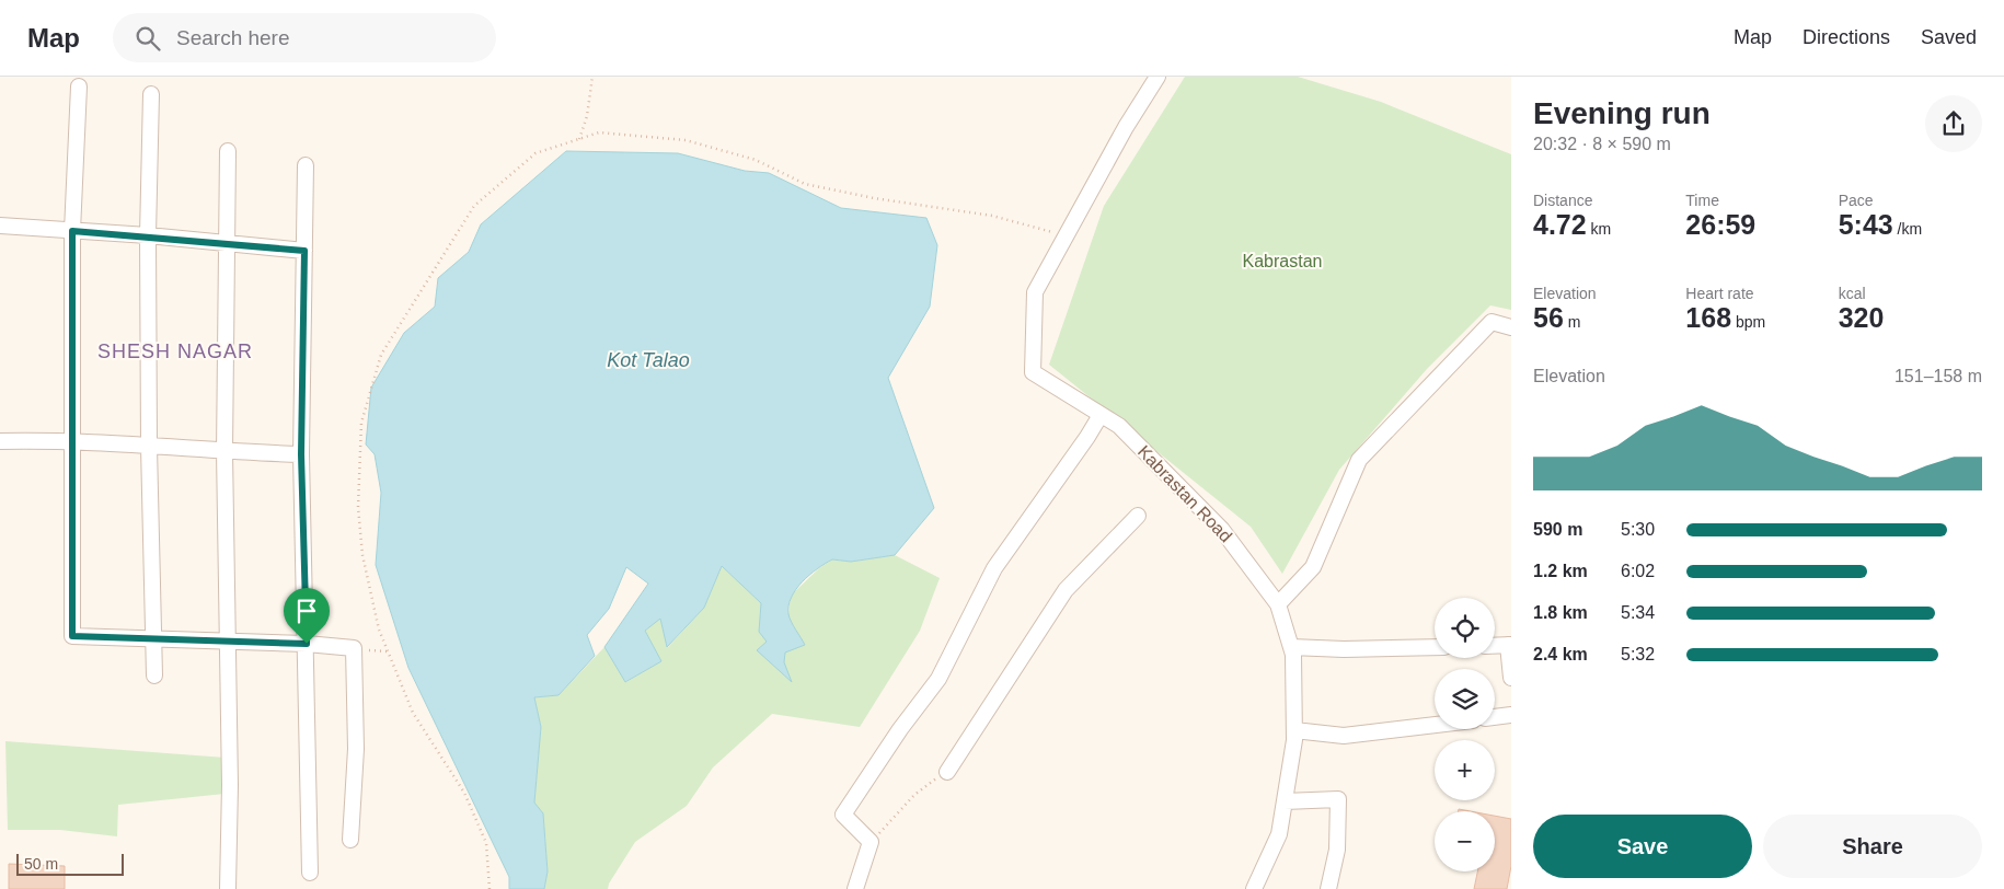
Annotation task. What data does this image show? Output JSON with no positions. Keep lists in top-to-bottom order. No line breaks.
{"streets":{"street":["Kabrastan Road"]},"districts":["SHESH NAGAR"],"water":["Kot Talao"],"parks":["Kabrastan"],"scale_bar":"50 m","page":{"header":"Map","search":"Search here","nav":["Map","Directions","Saved"],"heading":["Evening run","20:32 · 8 × 590 m"],"stats":[["Distance","4.72 km"],["Time","26:59"],["Pace","5:43 /km"],["Elevation","56 m"],["Heart rate","168 bpm"],["kcal","320"]],"chart":["Elevation","151–158 m"],"list":[{"name":"590 m","note":"5:30"},{"name":"1.2 km","note":"6:02"},{"name":"1.8 km","note":"5:34"},{"name":"2.4 km","note":"5:32"}],"map_buttons":["+","−"],"buttons":["Save","Share"],"scale":"50 m"}}
